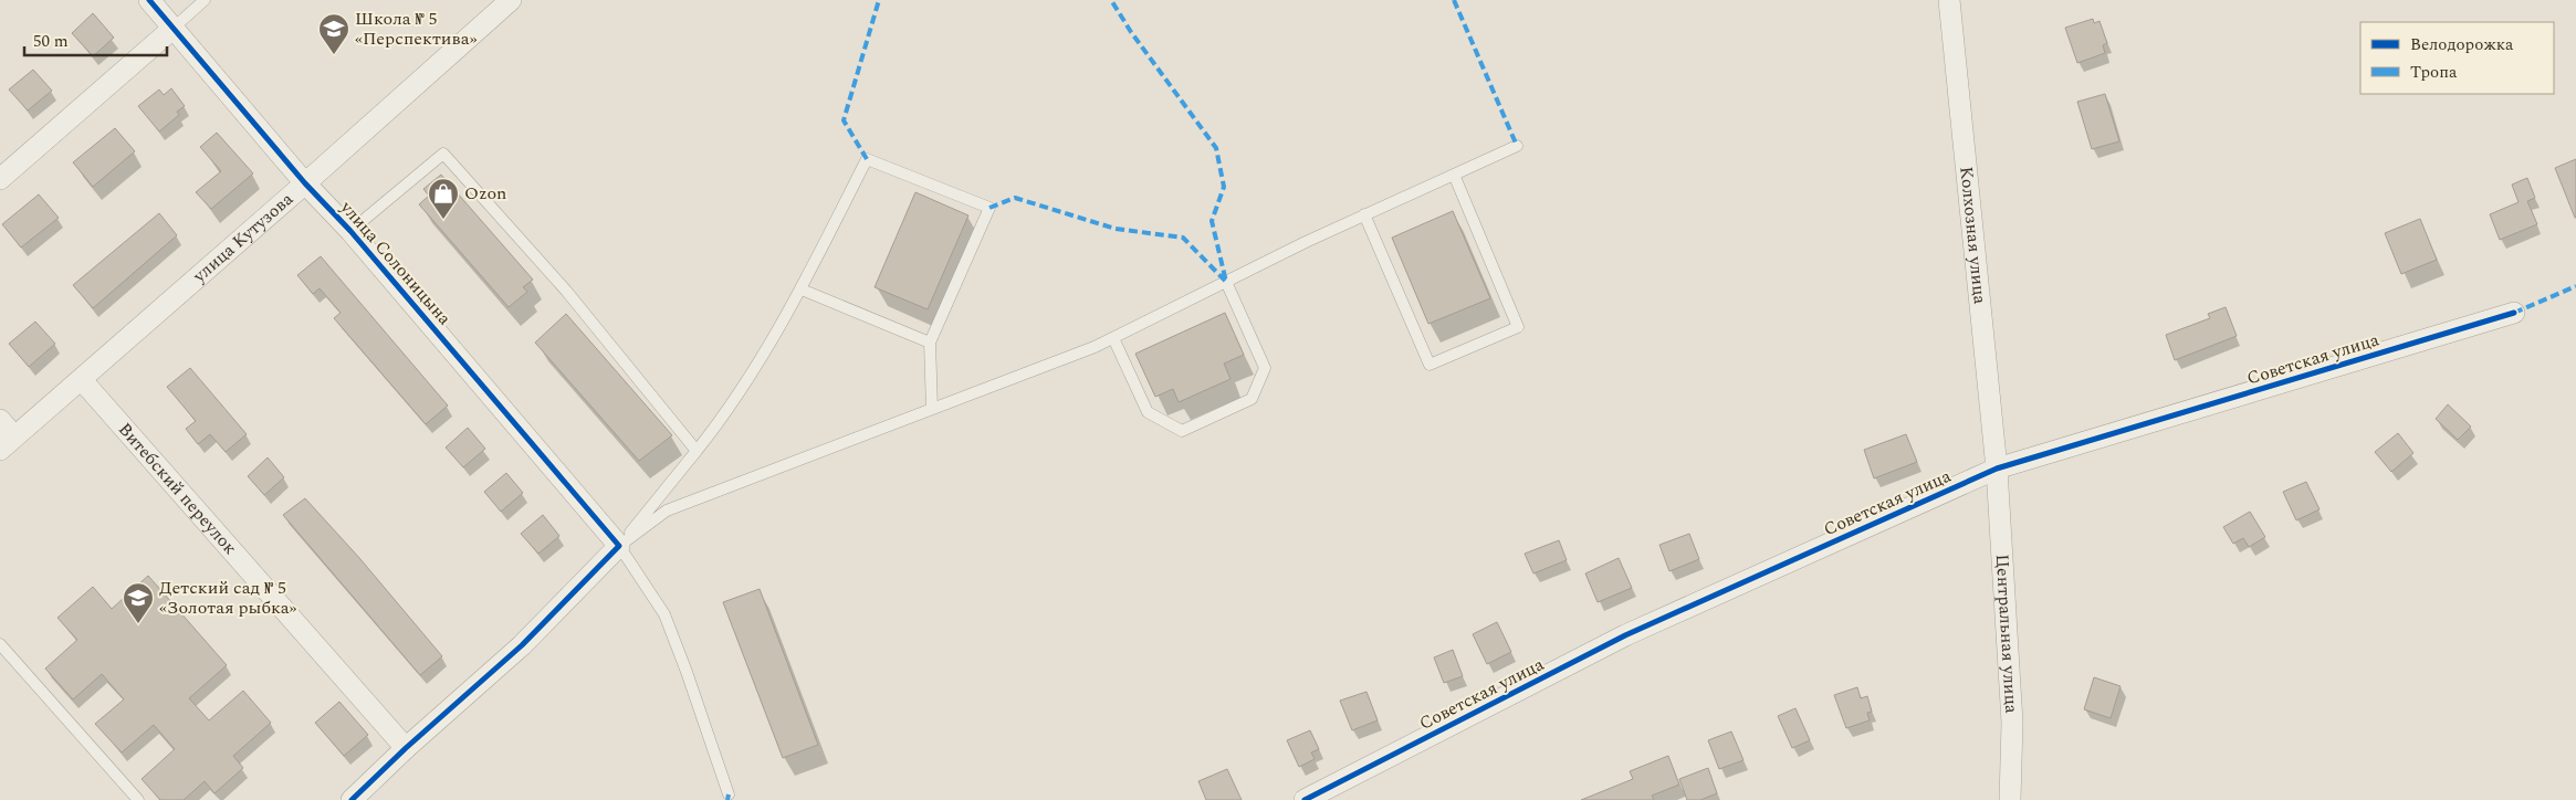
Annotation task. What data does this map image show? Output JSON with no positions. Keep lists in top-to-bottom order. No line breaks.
{"streets":{"street":["Колхозная улица","улица Кутузова","улица Солоницына","Советская улица","Витебский переулок","Центральная улица"]},"crossings":[["Колхозная улица","Советская улица"],["Колхозная улица","Центральная улица"],["улица Кутузова","улица Солоницына"],["улица Кутузова","Витебский переулок"],["Советская улица","Центральная улица"]],"places":{"school or university":["Школа № 5 «Перспектива»","Детский сад № 5 «Золотая рыбка»"],"shop":["Ozon"]},"legend":["Велодорожка","Тропа"],"scale_bar":"50 m"}
